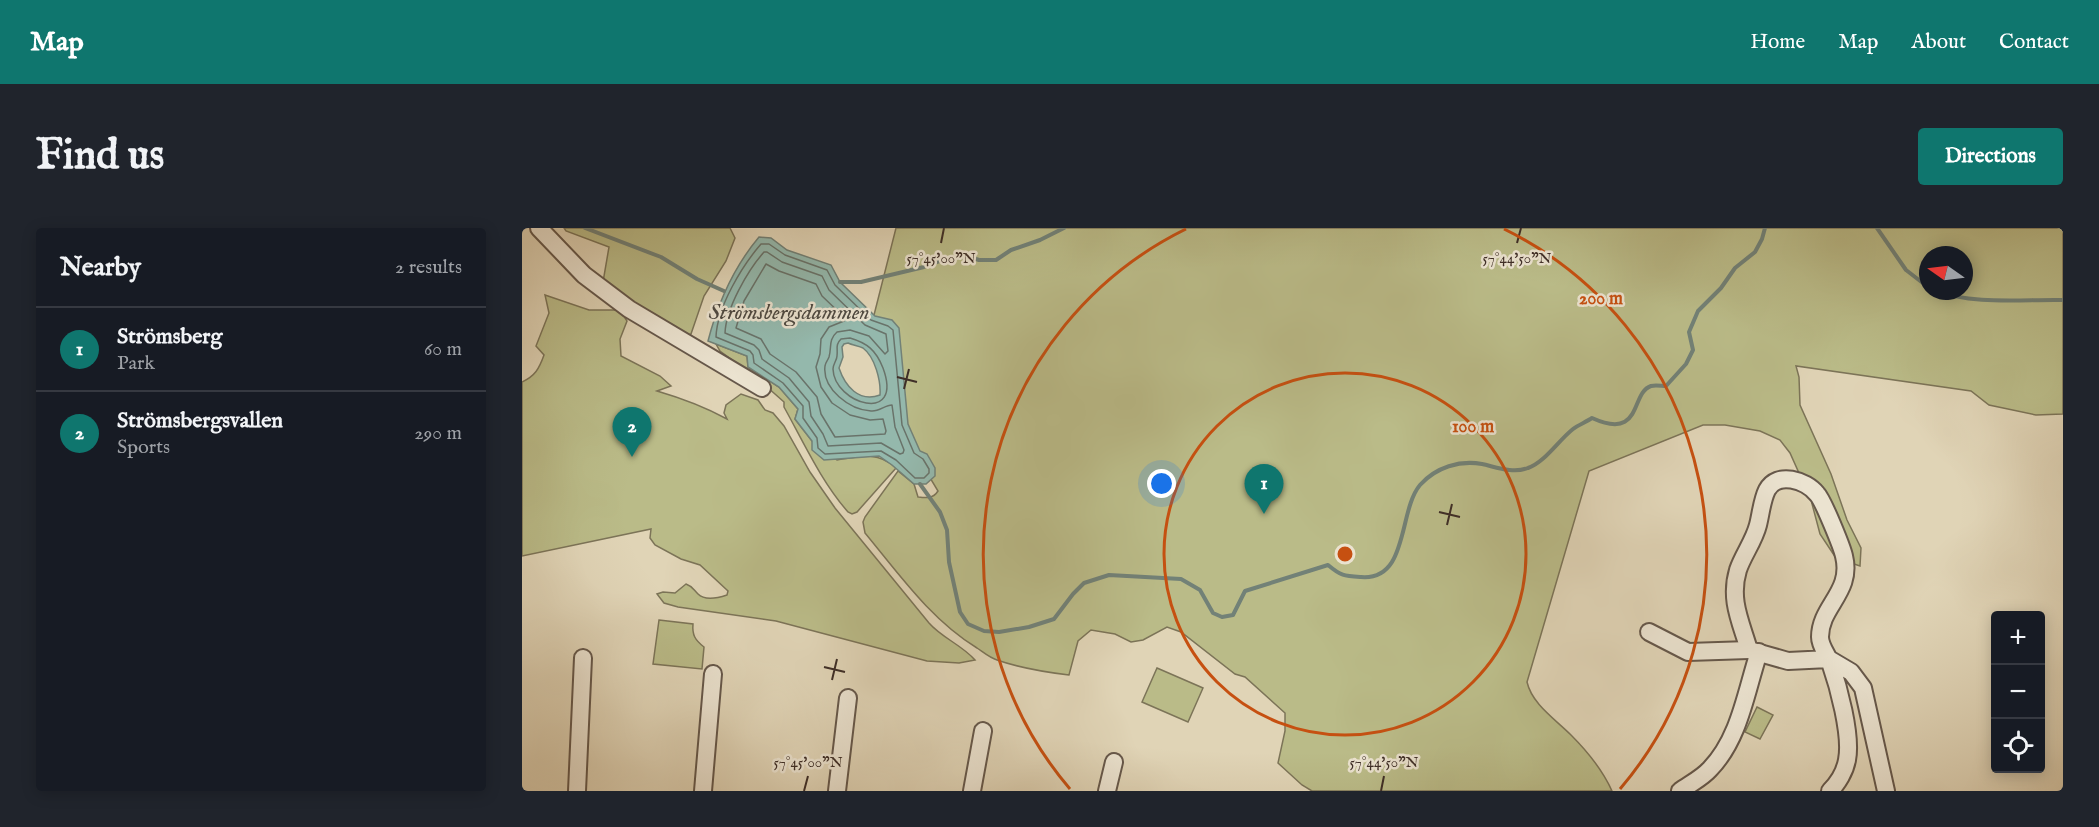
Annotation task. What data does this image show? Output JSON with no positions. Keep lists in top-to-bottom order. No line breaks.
{"water":["Strömsbergsdammen"],"north":"left","page":{"header":"Map","nav":["Home","Map","About","Contact"],"buttons":"Directions","title":"Find us","heading":["Nearby","2 results"],"list":[{"mark":"1","name":"Strömsberg","note":"Park","value":"60 m"},{"mark":"2","name":"Strömsbergsvallen","note":"Sports","value":"290 m"}],"pins":["2","1"],"map_buttons":["+","−"]},"coordinates":["57°45'00\"N","57°44'50\"N"],"rings":["200 m","100 m"]}
